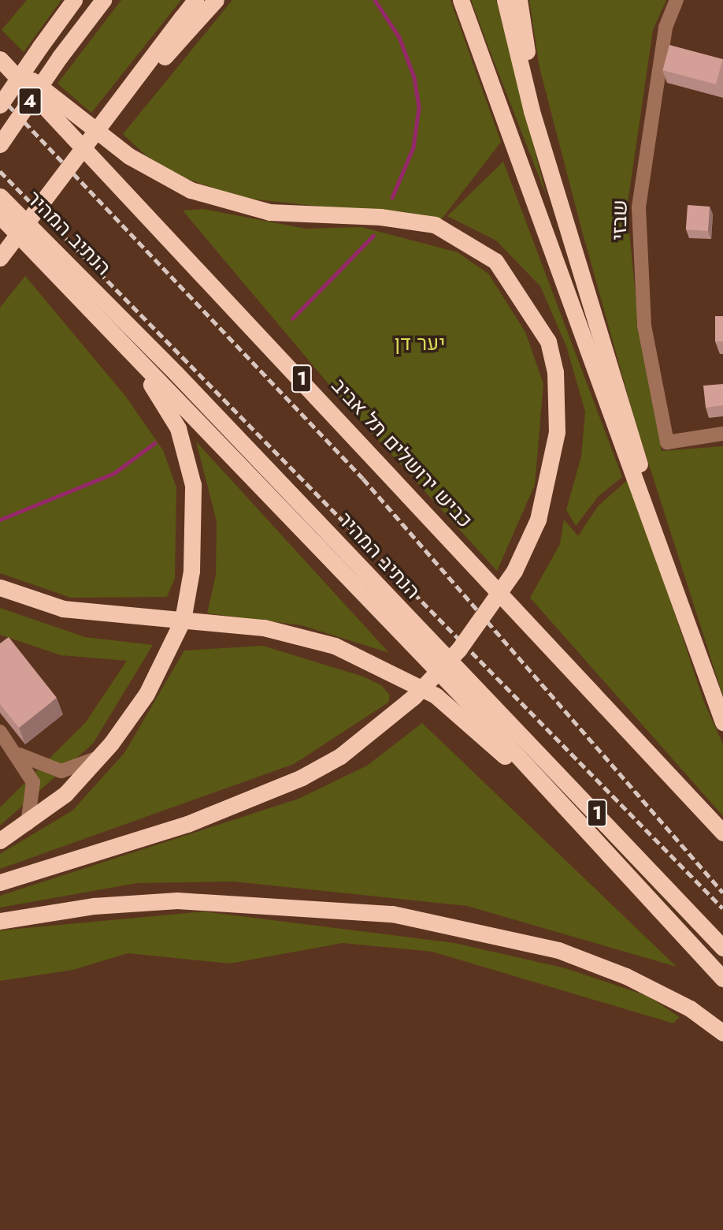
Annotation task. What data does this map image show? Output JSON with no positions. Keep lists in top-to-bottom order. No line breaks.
{"streets":{"highway":["4","הנתיב המהיר","1","כביש ירושלים תל אביב"],"street":["שבזי"]},"parks":["יער דן"]}
